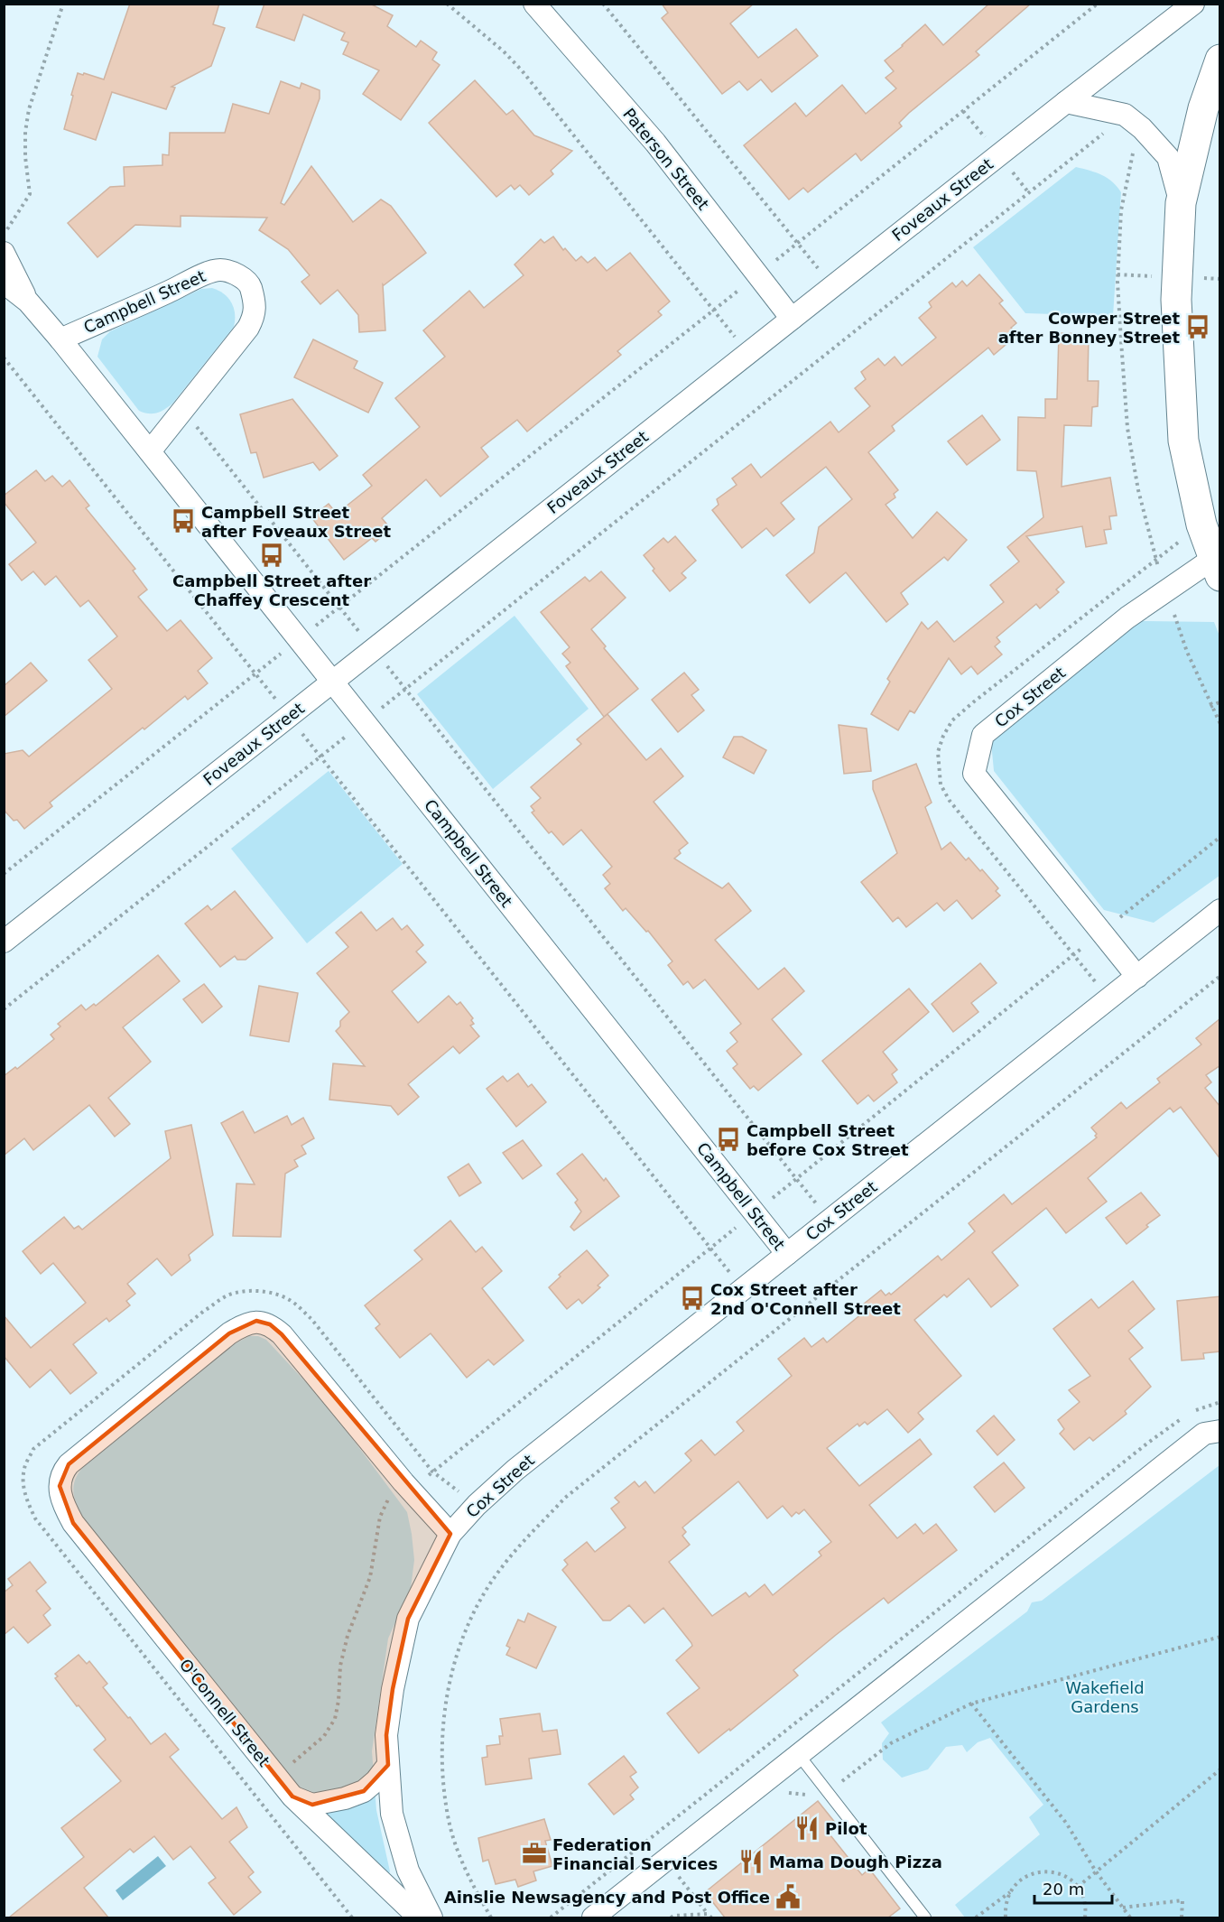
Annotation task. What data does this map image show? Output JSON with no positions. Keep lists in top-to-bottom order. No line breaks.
{"streets":{"street":["Paterson Street","Foveaux Street","Campbell Street","Cox Street","O'Connell Street"]},"crossings":[["Paterson Street","Foveaux Street"],["Foveaux Street","Campbell Street"],["Campbell Street","Cox Street"]],"parks":["Wakefield Gardens"],"places":{"bus stop":["Cowper Street after Bonney Street","Campbell Street after Foveaux Street","Campbell Street after Chaffey Crescent","Campbell Street before Cox Street","Cox Street after 2nd O'Connell Street"],"restaurant":["Pilot","Mama Dough Pizza"],"office":["Federation Financial Services"],"public building":["Ainslie Newsagency and Post Office"]},"scale_bar":"20 m"}
